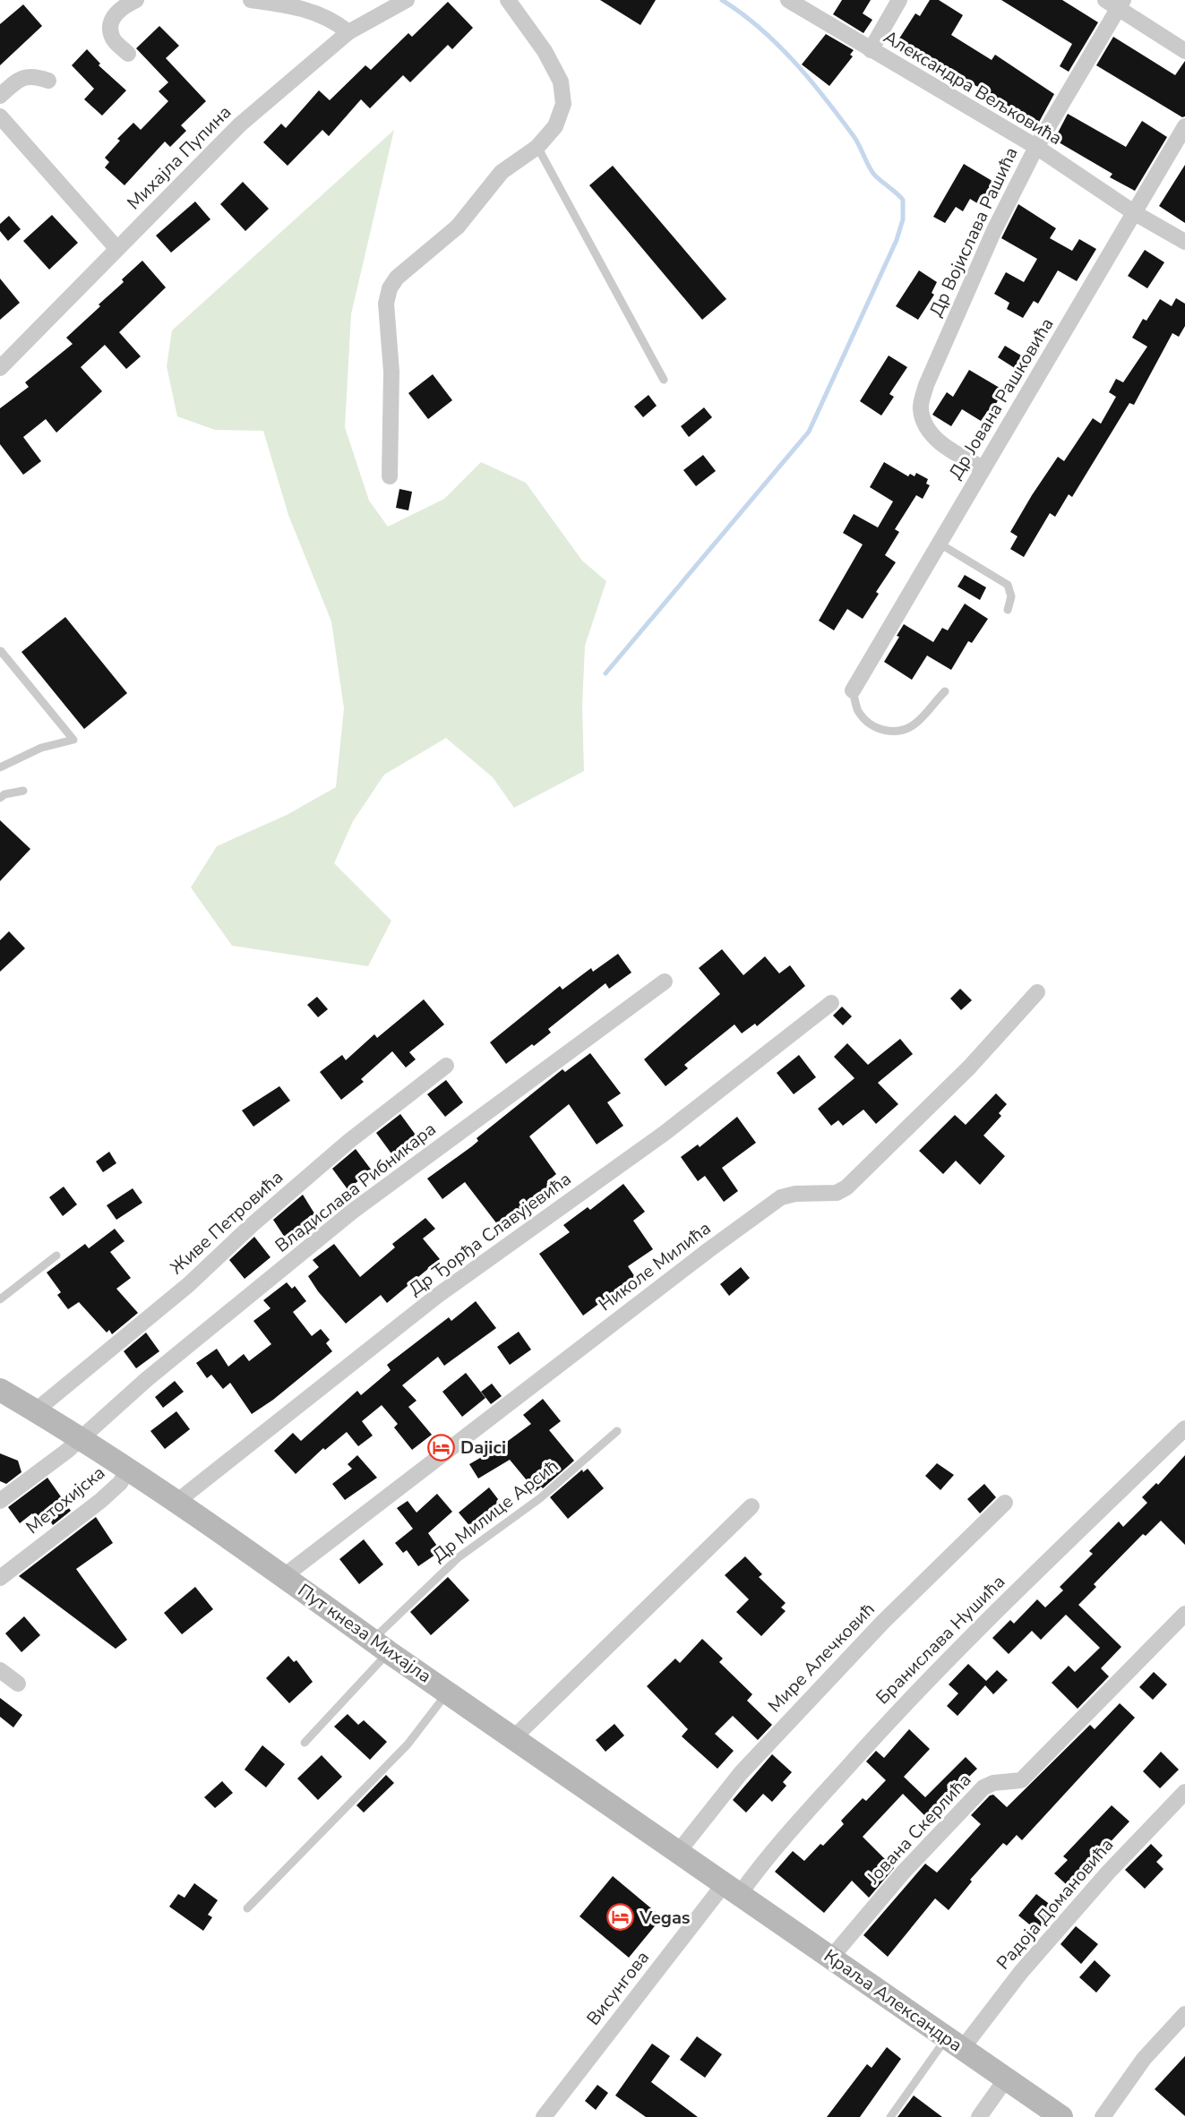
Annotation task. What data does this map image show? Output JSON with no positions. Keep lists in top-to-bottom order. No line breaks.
{"streets":{"main road":["Пут кнеза Михајла","Краља Александра"],"street":["Александра Вељковића","Михајла Пупина","Др Војислава Рашића","Др Јована Рашковића","Владислава Рибникара","Живе Петровића","Др Ђорђа Славујевића","Николе Милића","Метохијска","Бранислава Нушића","Мире Алечковић","Јована Скерлића","Радоја Домановића","Висунгова"],"lane":["Др Милице Арсић"]},"crossings":[["Александра Вељковића","Др Војислава Рашића"],["Александра Вељковића","Др Јована Рашковића"],["Др Војислава Рашића","Др Јована Рашковића"],["Владислава Рибникара","Пут кнеза Михајла"],["Живе Петровића","Пут кнеза Михајла"],["Др Ђорђа Славујевића","Пут кнеза Михајла"],["Николе Милића","Пут кнеза Михајла"],["Метохијска","Пут кнеза Михајла"],["Др Милице Арсић","Пут кнеза Михајла"],["Пут кнеза Михајла","Бранислава Нушића"],["Пут кнеза Михајла","Мире Алечковић"],["Пут кнеза Михајла","Висунгова"],["Пут кнеза Михајла","Краља Александра"],["Бранислава Нушића","Висунгова"],["Бранислава Нушића","Краља Александра"],["Јована Скерлића","Краља Александра"],["Радоја Домановића","Краља Александра"],["Висунгова","Краља Александра"]],"places":{"hotel":["Dajici","Vegas"]}}
